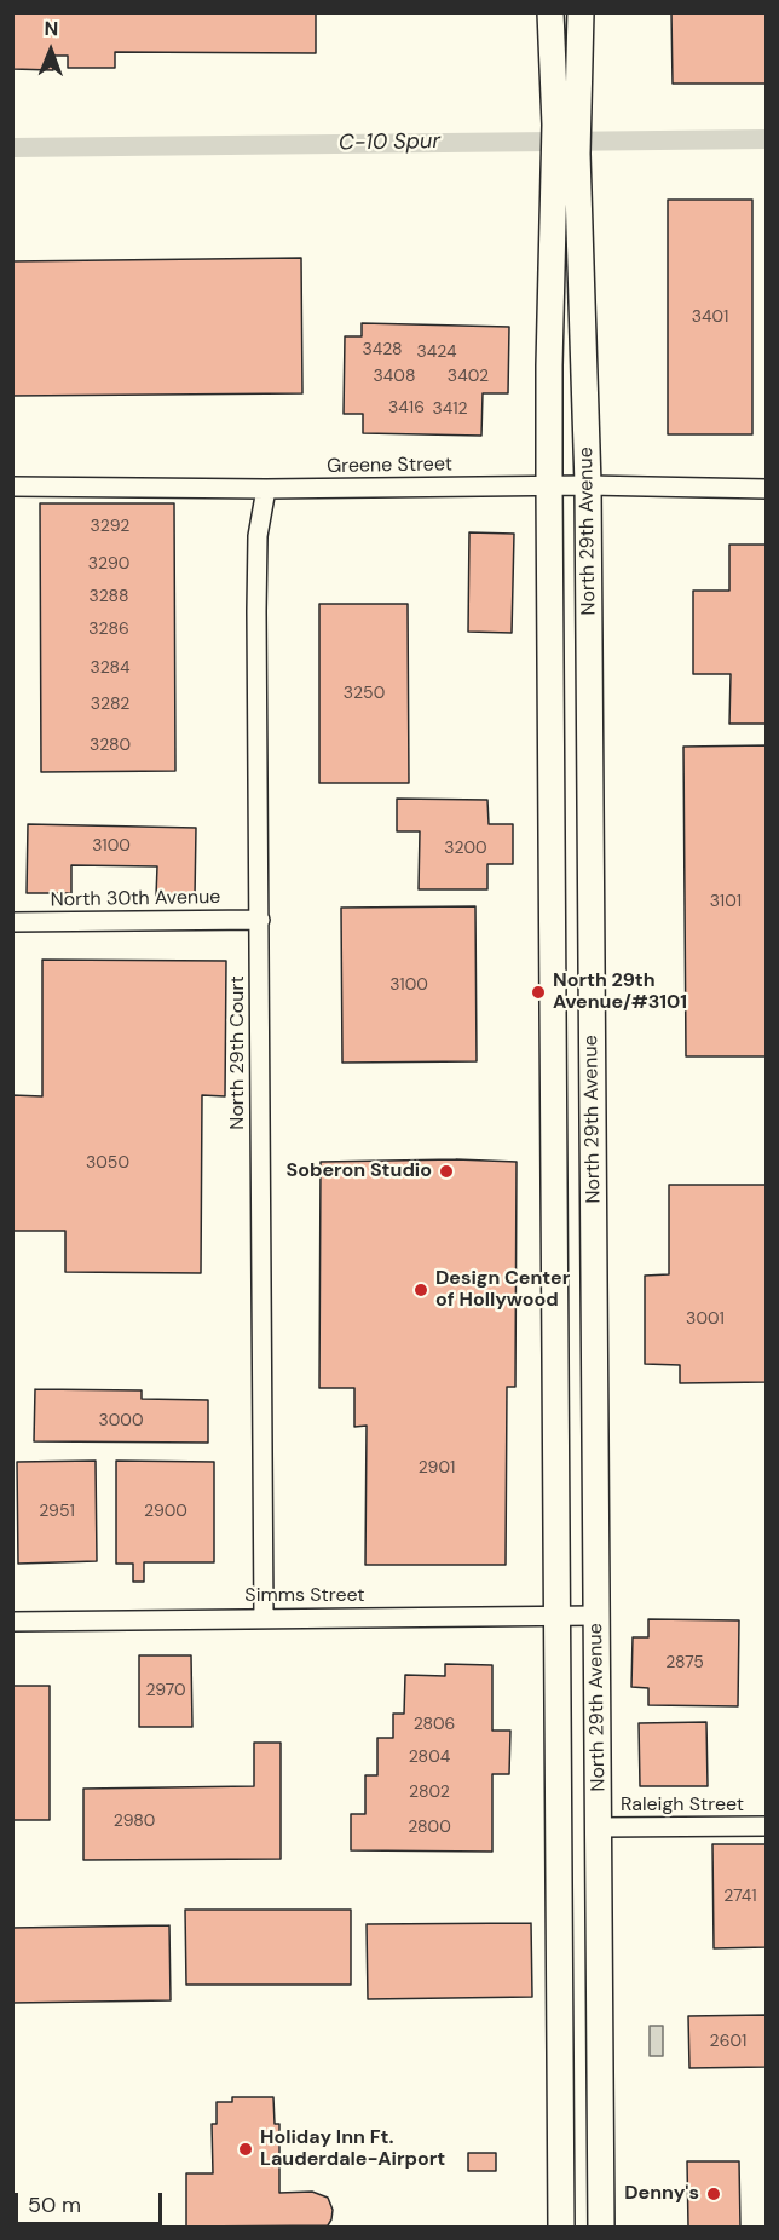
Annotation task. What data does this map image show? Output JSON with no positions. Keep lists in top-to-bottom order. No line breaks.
{"streets":{"street":["Greene Street","North 29th Avenue","North 30th Avenue","North 29th Court","Simms Street","Raleigh Street"]},"crossings":[["Greene Street","North 29th Avenue"],["Greene Street","North 29th Court"],["North 29th Avenue","Simms Street"],["North 29th Avenue","Raleigh Street"],["North 30th Avenue","North 29th Court"],["North 29th Court","Simms Street"]],"water":["C-10 Spur"],"places":["North 29th Avenue/#3101","Soberon Studio","Design Center of Hollywood","Holiday Inn Ft. Lauderdale-Airport","Denny's"],"house_numbers":["3401","3428","3424","3408","3402","3416","3412","3292","3290","3288","3286","3284","3250","3282","3280","3100","3200","3101","3100","3050","3001","3000","2901","2951","2900","2875","2970","2806","2804","2802","2980","2800","2741","2601"],"scale_bar":"50 m","north":"top"}
